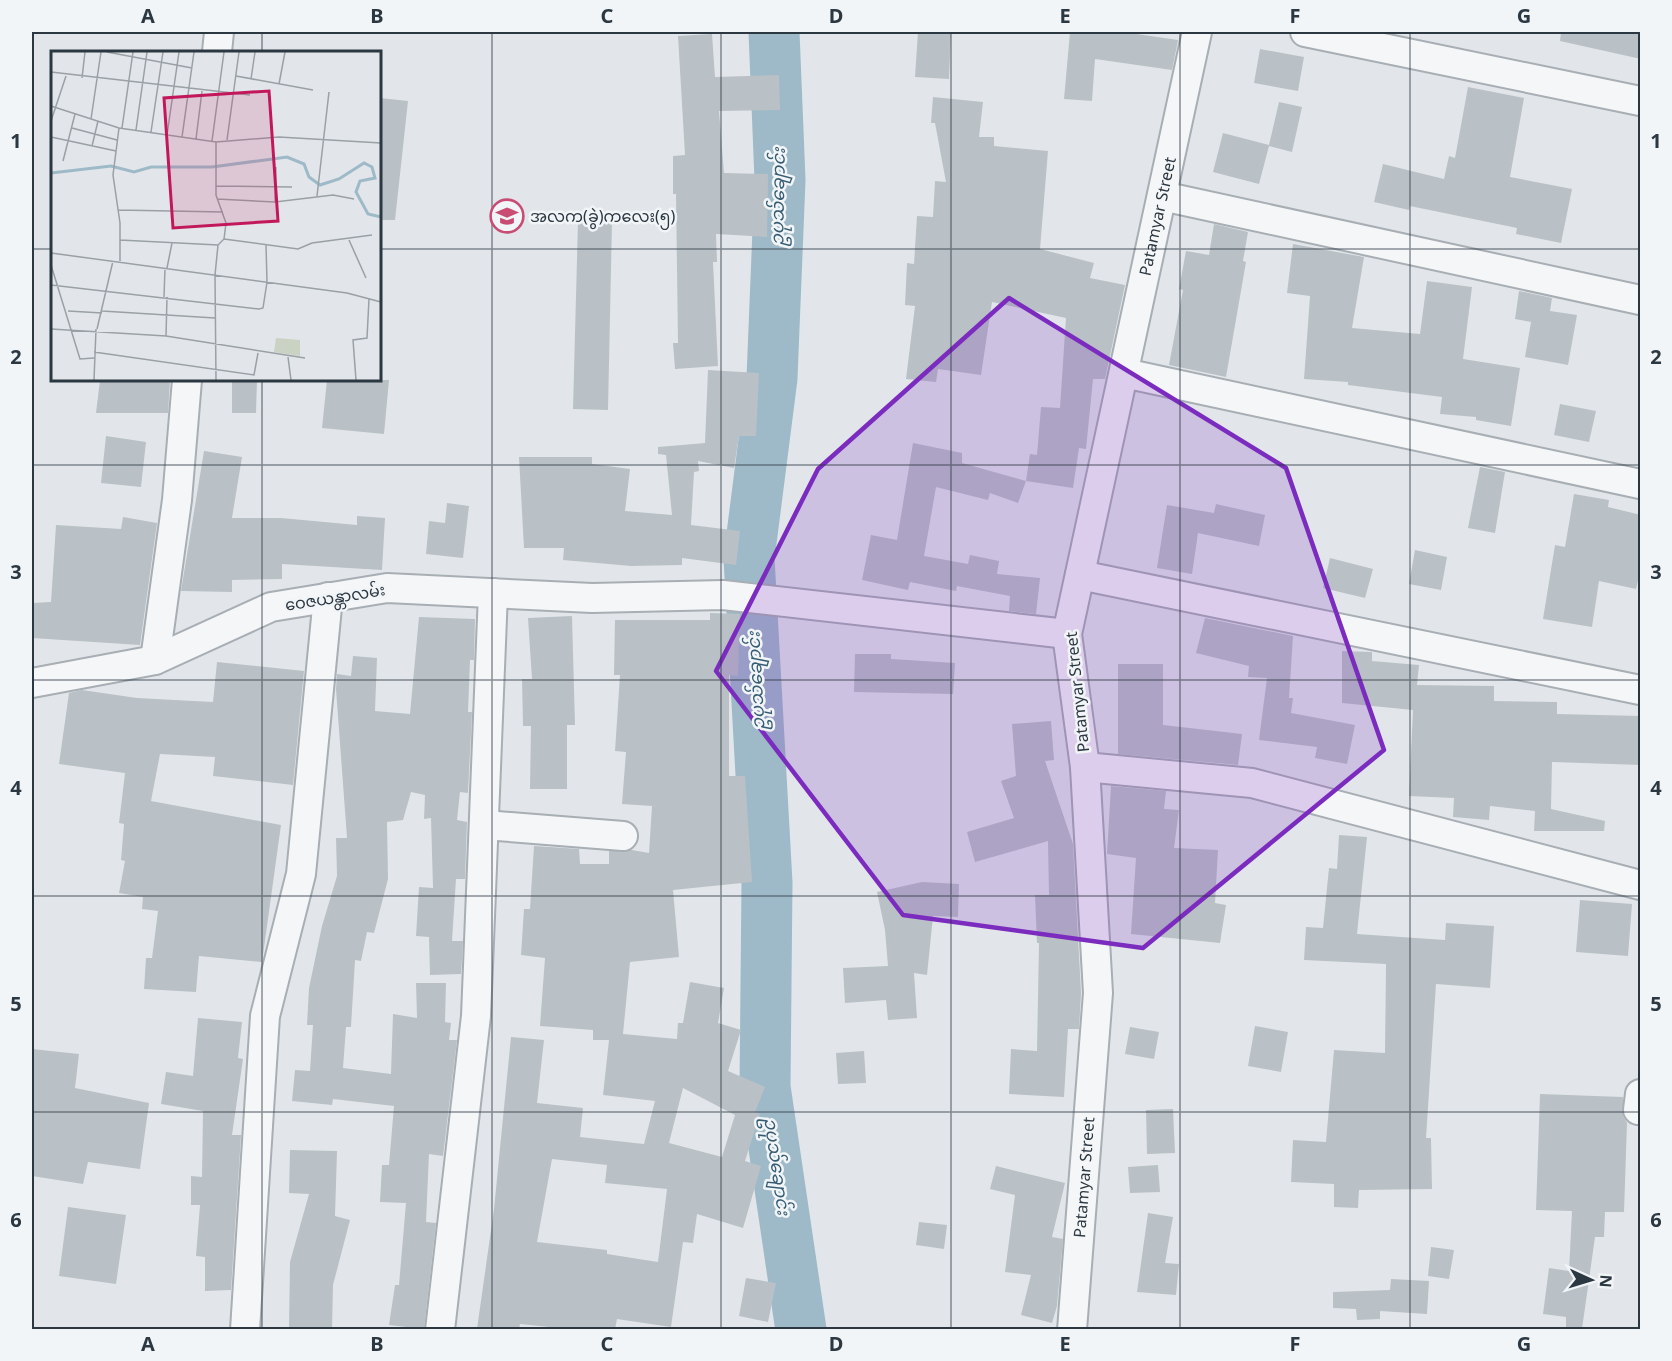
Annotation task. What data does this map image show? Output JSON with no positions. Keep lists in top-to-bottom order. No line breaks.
{"streets":{"street":["Patamyar Street","ဝေဇယန္တာလမ်း"]},"crossings":[["Patamyar Street","ဝေဇယန္တာလမ်း"]],"water":["ဥပုသ်ချောင်း"],"places":{"school or university":["အလက(ခွဲ)ကလေး(၅)"]},"north":"right","grid":{"columns":["A","B","C","D","E","F","G"],"rows":["1","2","3","4","5","6"]}}
